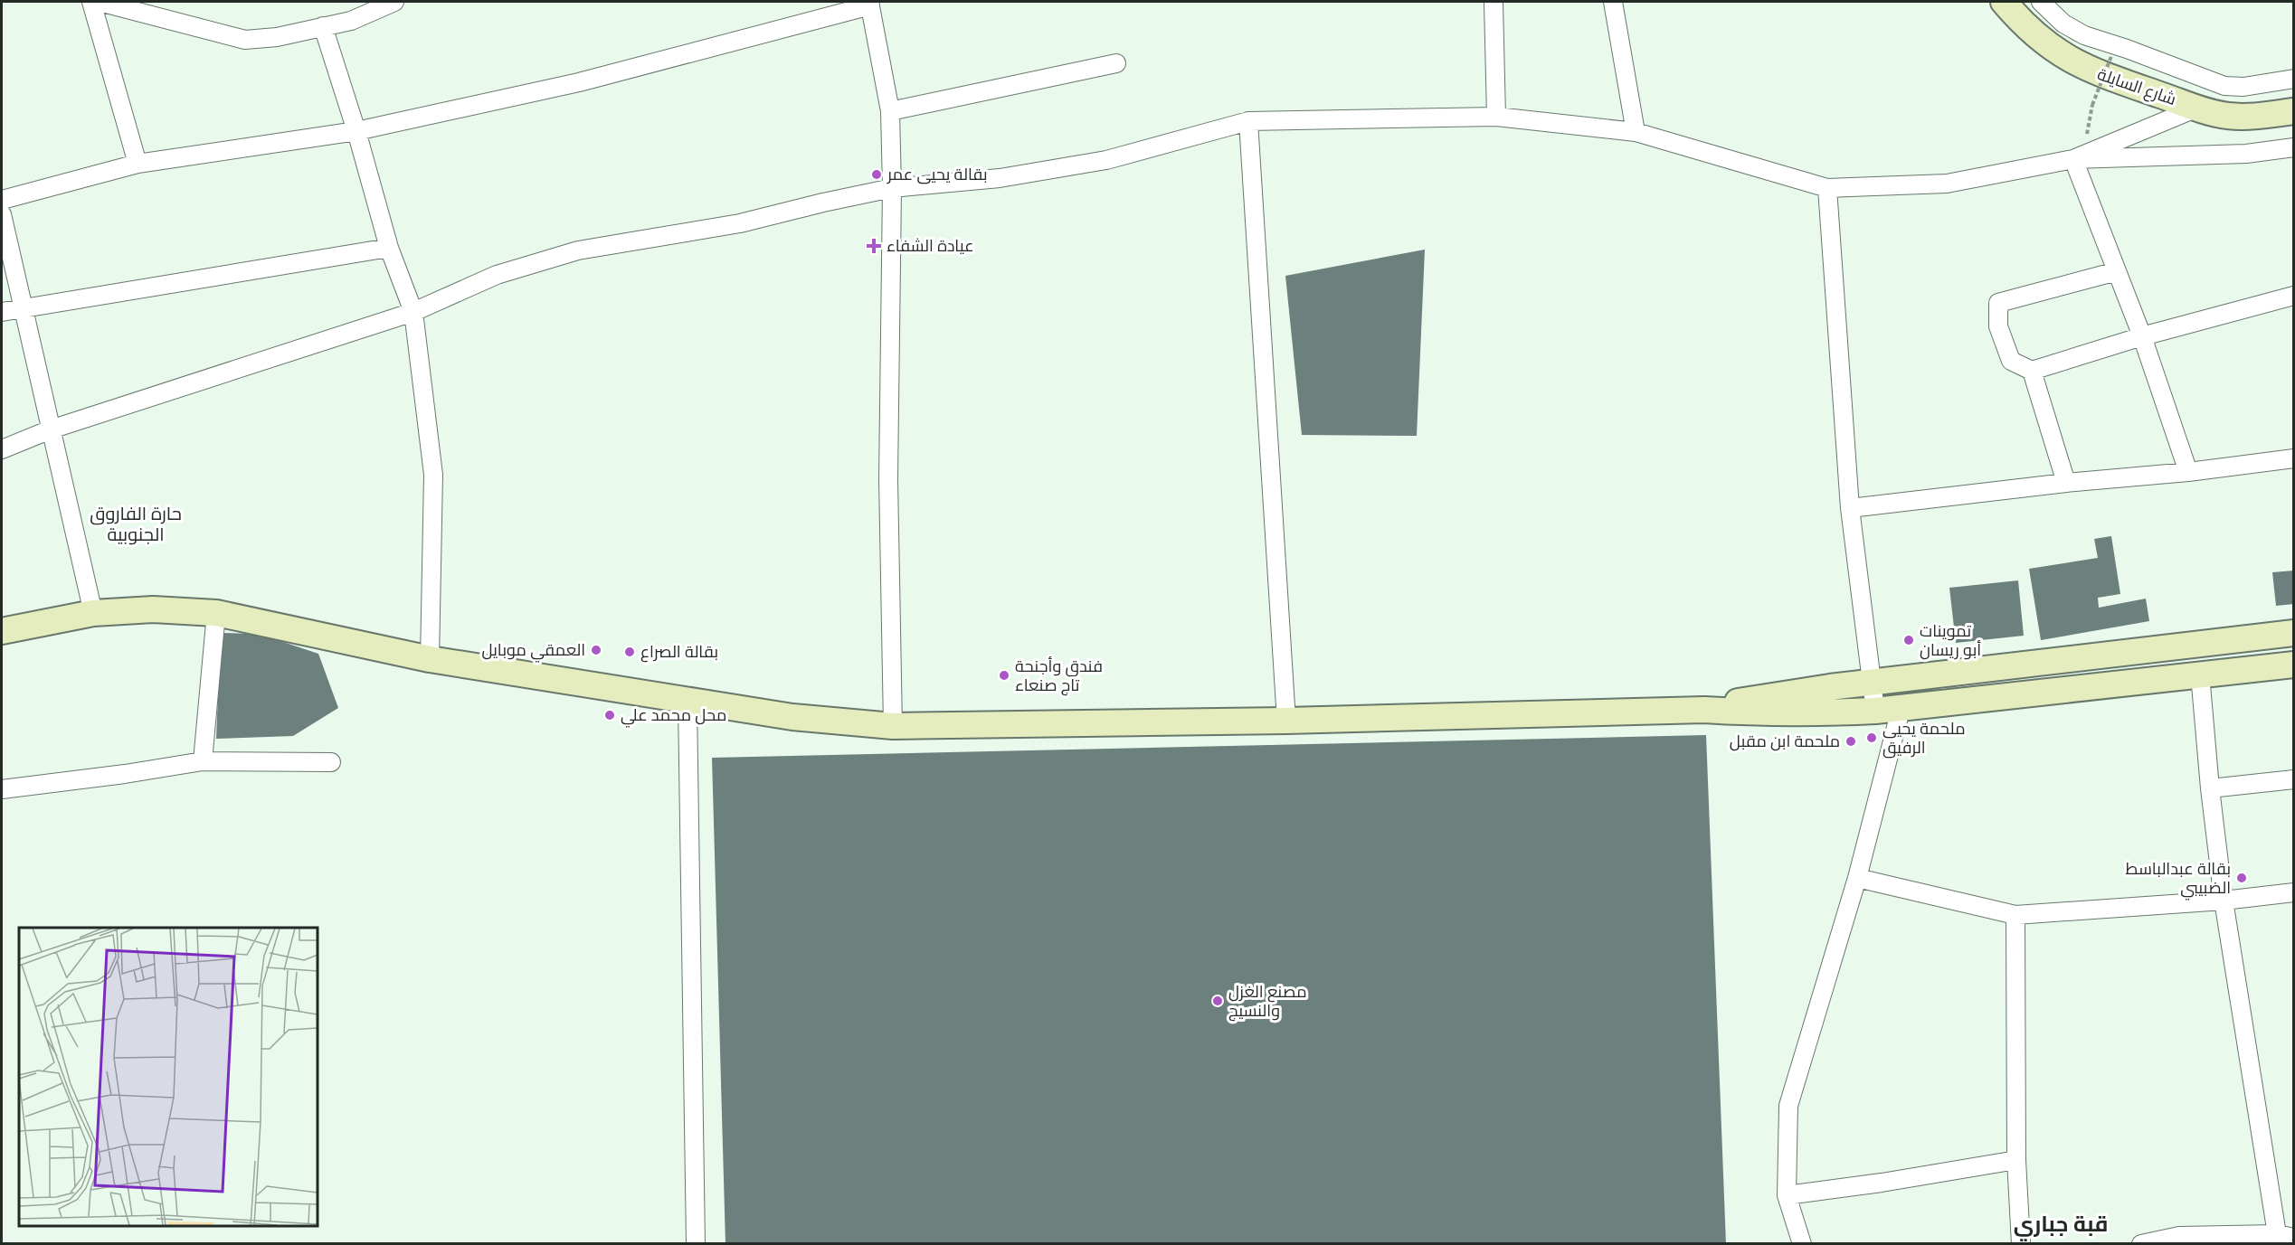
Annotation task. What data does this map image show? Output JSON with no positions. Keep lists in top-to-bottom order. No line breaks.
{"streets":{"street":["شارع السايلة"]},"districts":["حارة الفاروق الجنوبية","قبة جباري"],"places":{"other":["بقالة يحيى عمر","تموينات أبو ريسان","العمقي موبايل","بقالة الصراع","فندق وأجنحة تاج صنعاء","محل محمد علي","ملحمة يحيى الرفيق","ملحمة ابن مقبل","بقالة عبدالباسط الضبيبي","مصنع الغزل والنسيج"],"health":["عيادة الشفاء"]}}
